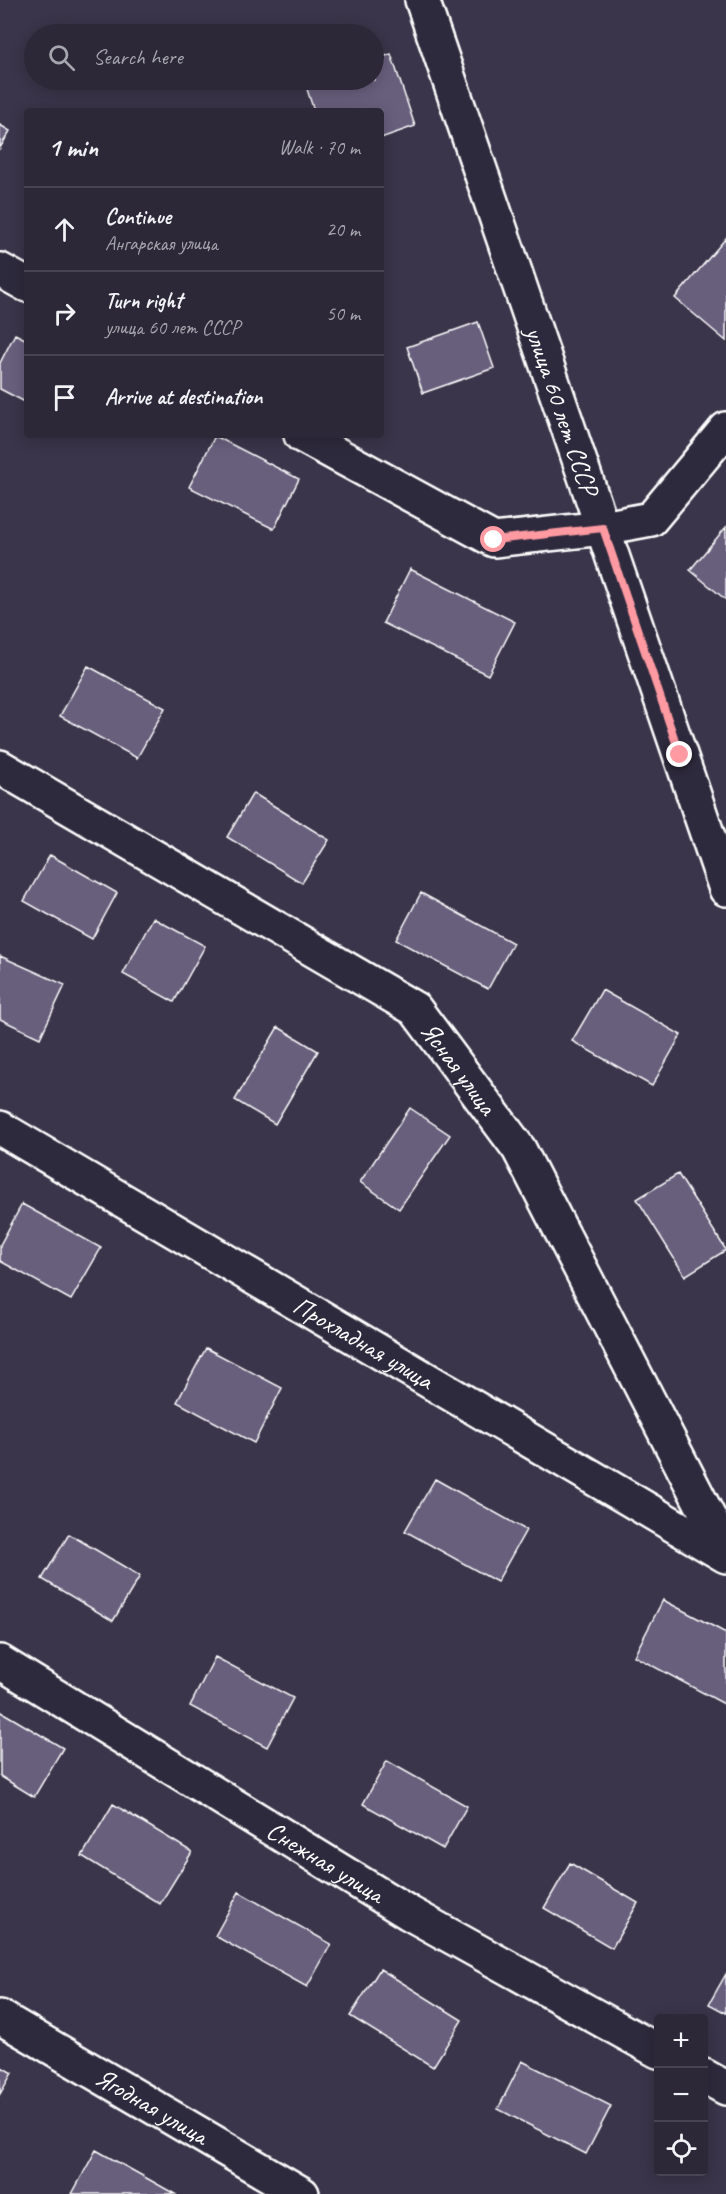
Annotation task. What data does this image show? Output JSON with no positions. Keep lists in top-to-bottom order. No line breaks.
{"streets":{"street":["улица 60 лет СССР","Ясная улица","Прохладная улица","Снежная улица","Ягодная улица"]},"page":{"search":"Search here","heading":["1 min","Walk · 70 m"],"list":[["Continue","Ангарская улица","20 m"],["Turn right","улица 60 лет СССР","50 m"],"Arrive at destination"],"map_buttons":["+","−"]}}
